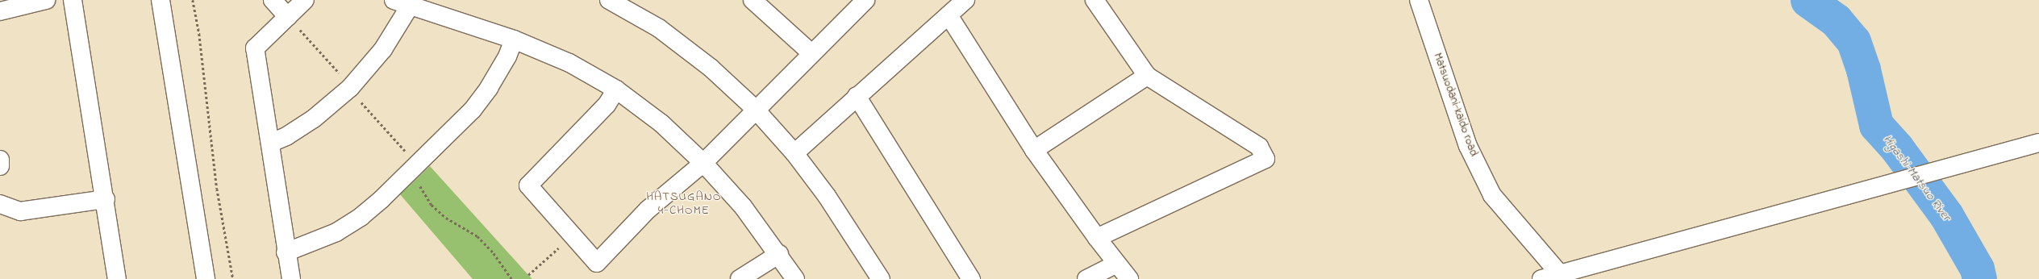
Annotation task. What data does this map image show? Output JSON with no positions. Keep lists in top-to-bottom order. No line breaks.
{"streets":{"street":["Matsuodani-kaido road"]},"districts":["HATSUGANO 4-CHOME"],"water":["Higashi-Matsuo River"]}
